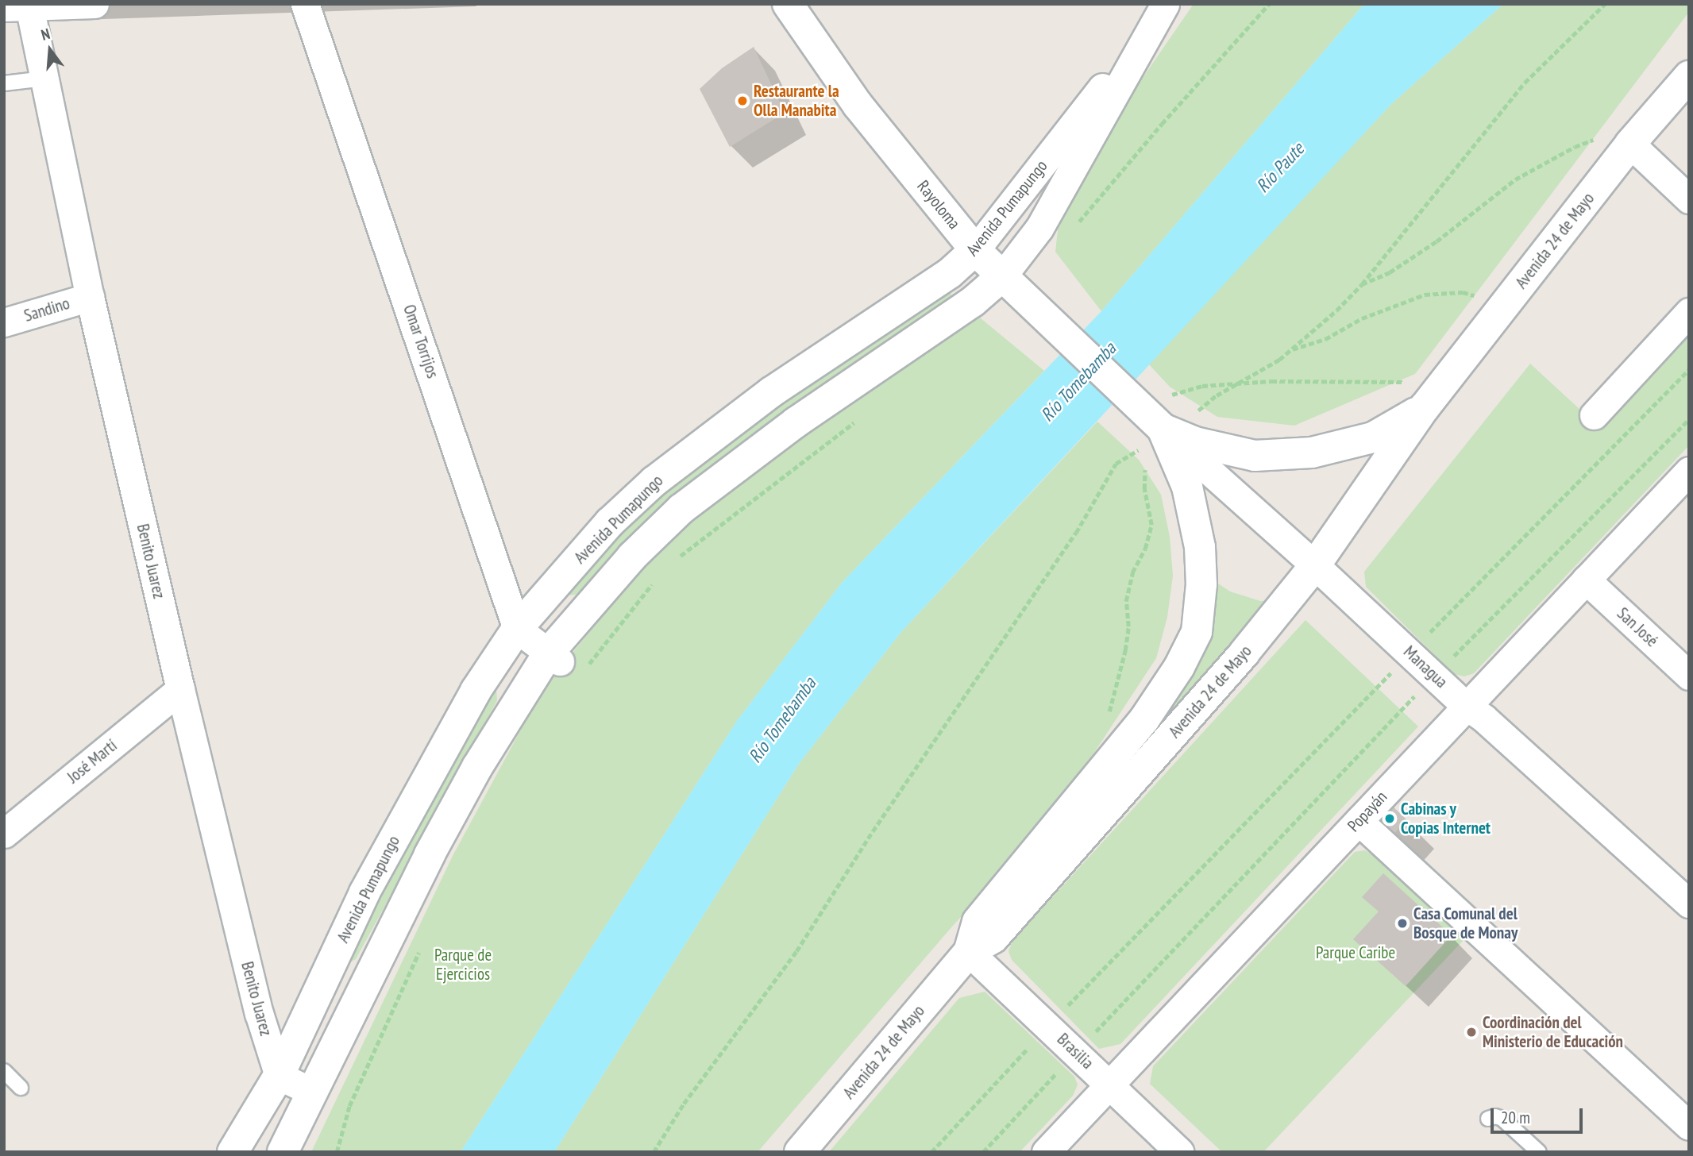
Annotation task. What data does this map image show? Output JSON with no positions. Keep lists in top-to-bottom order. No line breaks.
{"streets":{"main road":["Rayoloma","Avenida Pumapungo","Avenida 24 de Mayo"],"street":["Sandino","Omar Torrijos","Benito Juarez","San José","Managua","José Martí","Popayán","Brasilia"]},"crossings":[["Rayoloma","Avenida Pumapungo"],["Rayoloma","Avenida 24 de Mayo"],["Rayoloma","Managua"],["Avenida Pumapungo","Omar Torrijos"],["Avenida Pumapungo","Benito Juarez"],["Avenida 24 de Mayo","Managua"],["Avenida 24 de Mayo","Brasilia"],["Sandino","Benito Juarez"],["Benito Juarez","José Martí"],["San José","Popayán"],["Managua","Popayán"],["Popayán","Brasilia"]],"water":["Río Paute","Río Tomebamba"],"parks":["Parque Caribe","Parque de Ejercicios"],"places":["Restaurante la Olla Manabita","Cabinas y Copias Internet","Casa Comunal del Bosque de Monay","Coordinación del Ministerio de Educación"],"scale_bar":"20 m","north":"top"}
